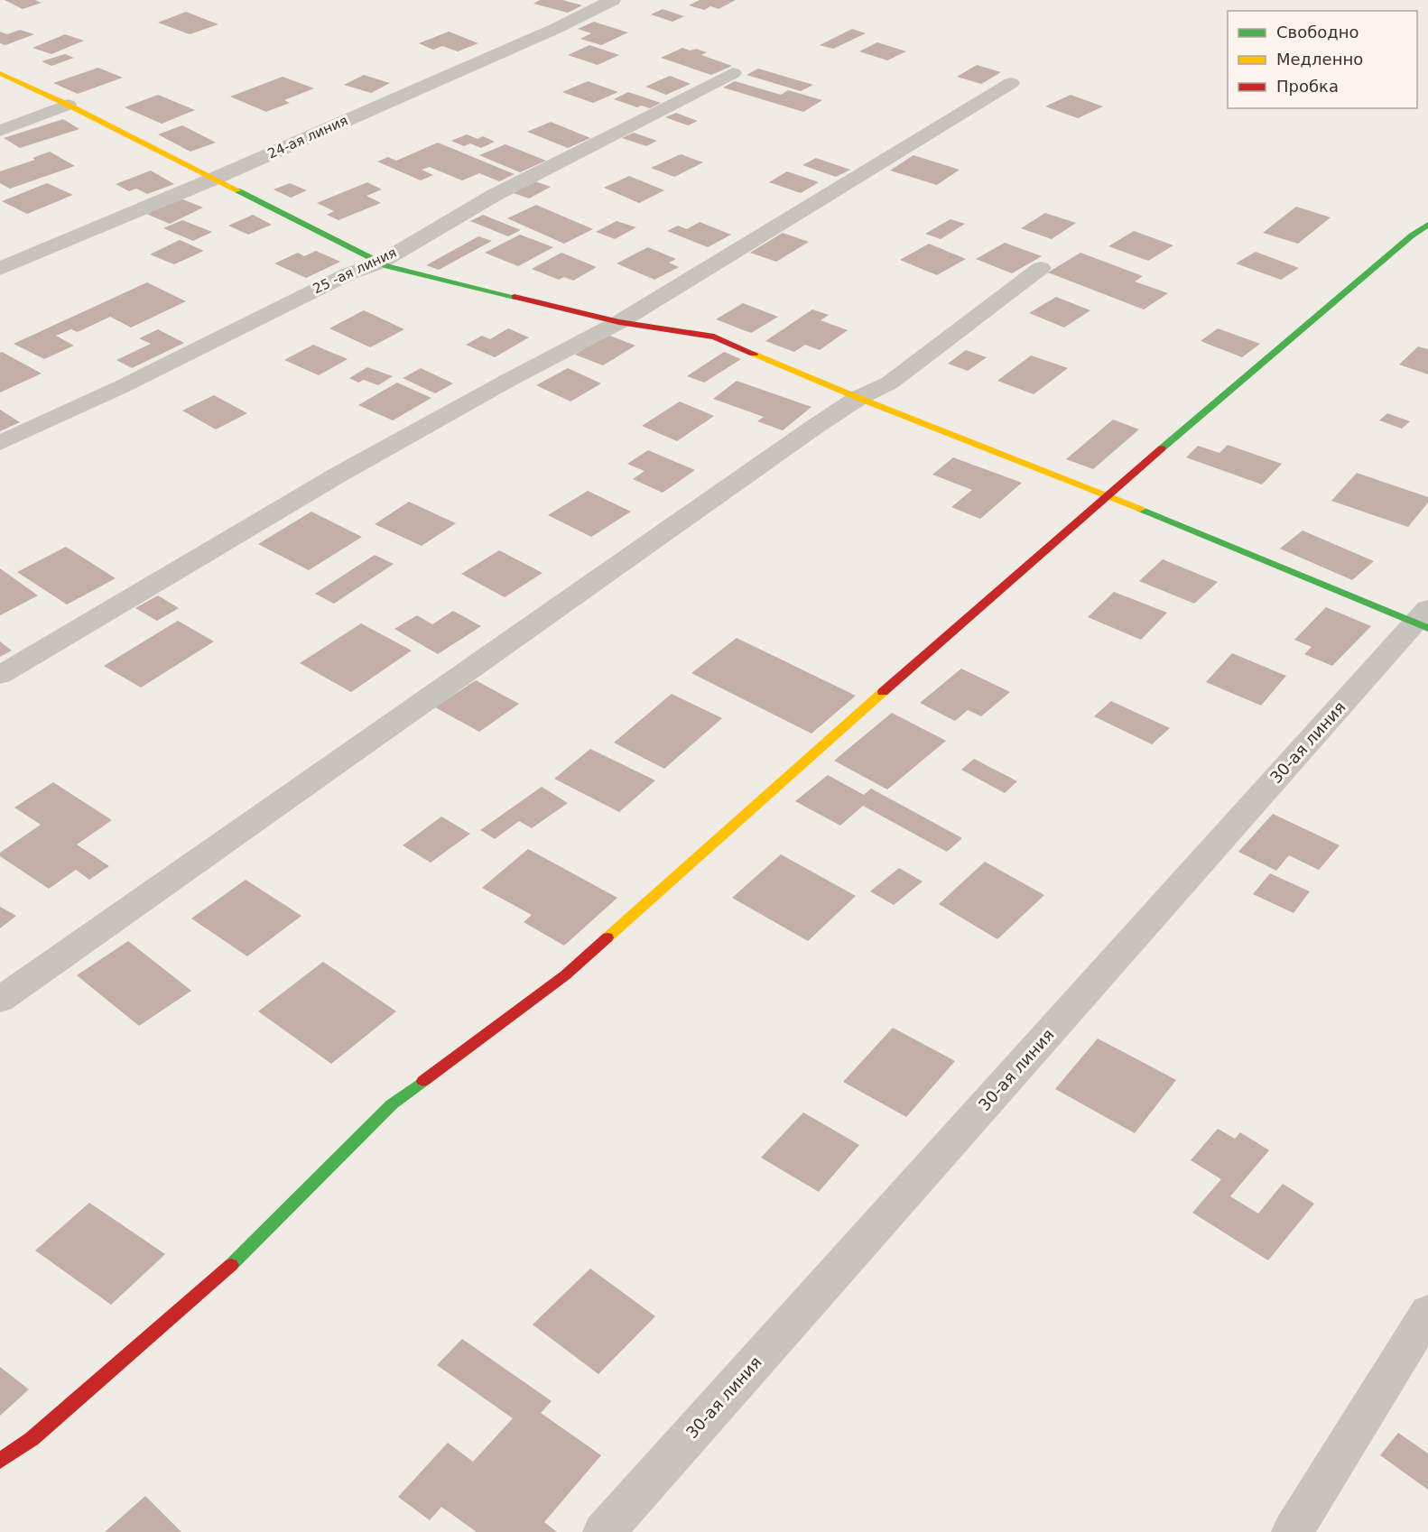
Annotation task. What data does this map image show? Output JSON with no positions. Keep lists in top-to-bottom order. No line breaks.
{"streets":{"street":["24-ая линия","25 -ая линия","30-ая линия"]},"legend":["Свободно","Медленно","Пробка"]}
